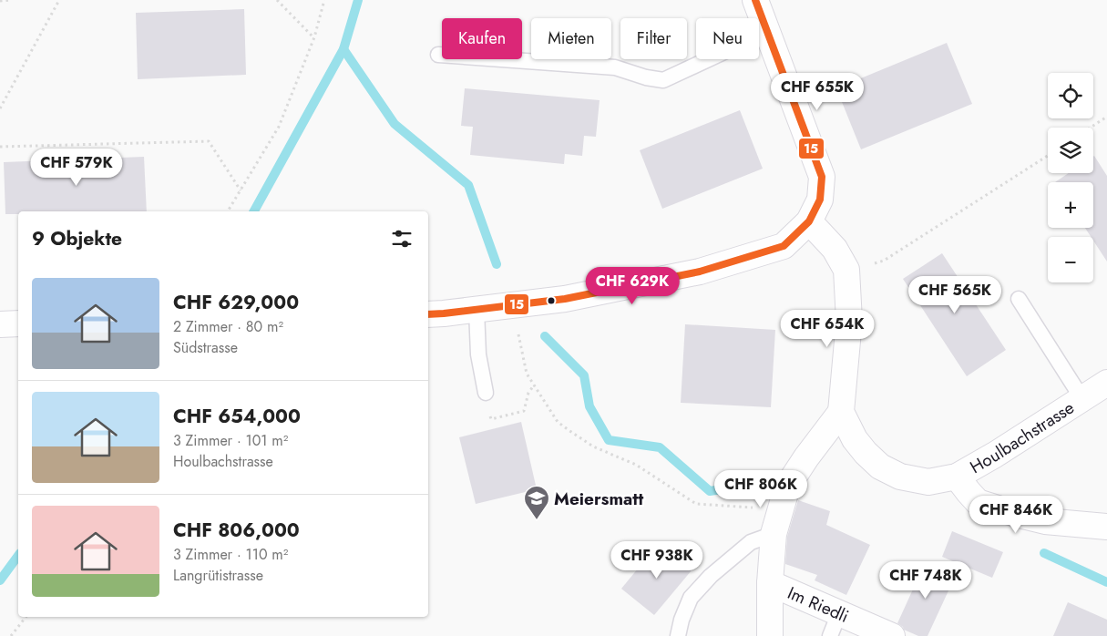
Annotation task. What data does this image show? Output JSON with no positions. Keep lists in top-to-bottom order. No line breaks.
{"streets":{"street":["Houlbachstrasse","Im Riedli"]},"places":{"school or university":["Meiersmatt"]},"lines":["transit line 15"],"page":{"chip":["Kaufen","Mieten","Filter","Neu"],"map_buttons":["+","−"],"price":["CHF 655K","CHF 579K","CHF 629K","CHF 565K","CHF 654K","CHF 806K","CHF 846K","CHF 938K","CHF 748K"],"heading":"9 Objekte","list":[{"name":"CHF 629,000","note":"2 Zimmer · 80 m² · Südstrasse"},{"name":"CHF 654,000","note":"3 Zimmer · 101 m² · Houlbachstrasse"},{"name":"CHF 806,000","note":"3 Zimmer · 110 m² · Langrütistrasse"}]}}
